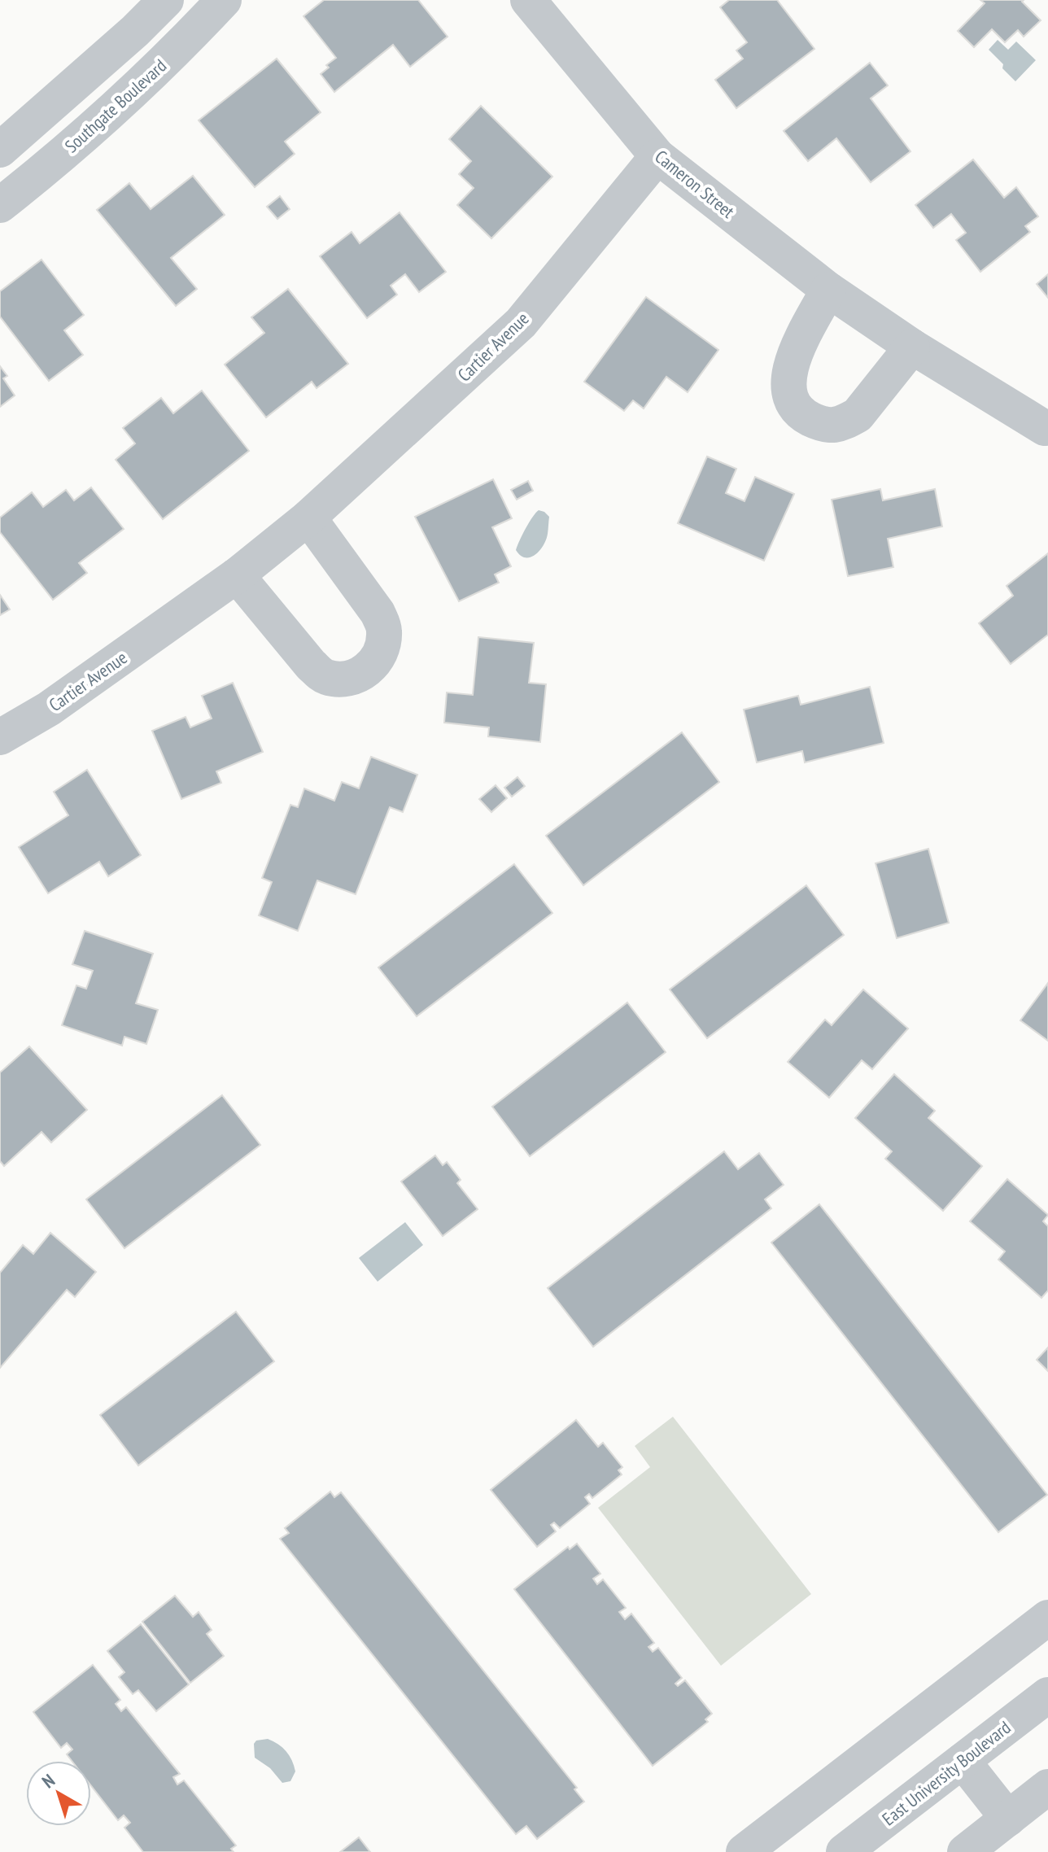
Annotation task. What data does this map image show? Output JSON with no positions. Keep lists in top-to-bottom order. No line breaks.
{"streets":{"street":["Southgate Boulevard","Cameron Street","Cartier Avenue","East University Boulevard"]},"crossings":[["Cameron Street","Cartier Avenue"]],"north":"top left"}
